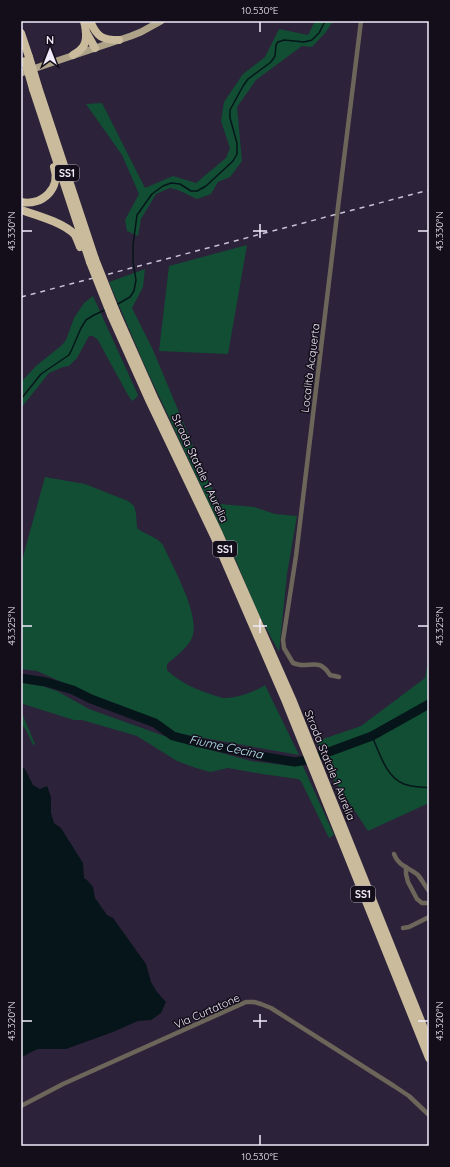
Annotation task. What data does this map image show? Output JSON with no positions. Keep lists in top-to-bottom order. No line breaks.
{"streets":{"highway":["SS1","Strada Statale 1 Aurelia"],"street":["Località Acquerta","Via Curtatone"]},"crossings":[["SS1","Strada Statale 1 Aurelia"]],"water":["Fiume Cecina"],"north":"top","coordinates":["10.530°E","43.330°N","43.325°N","43.320°N"]}
